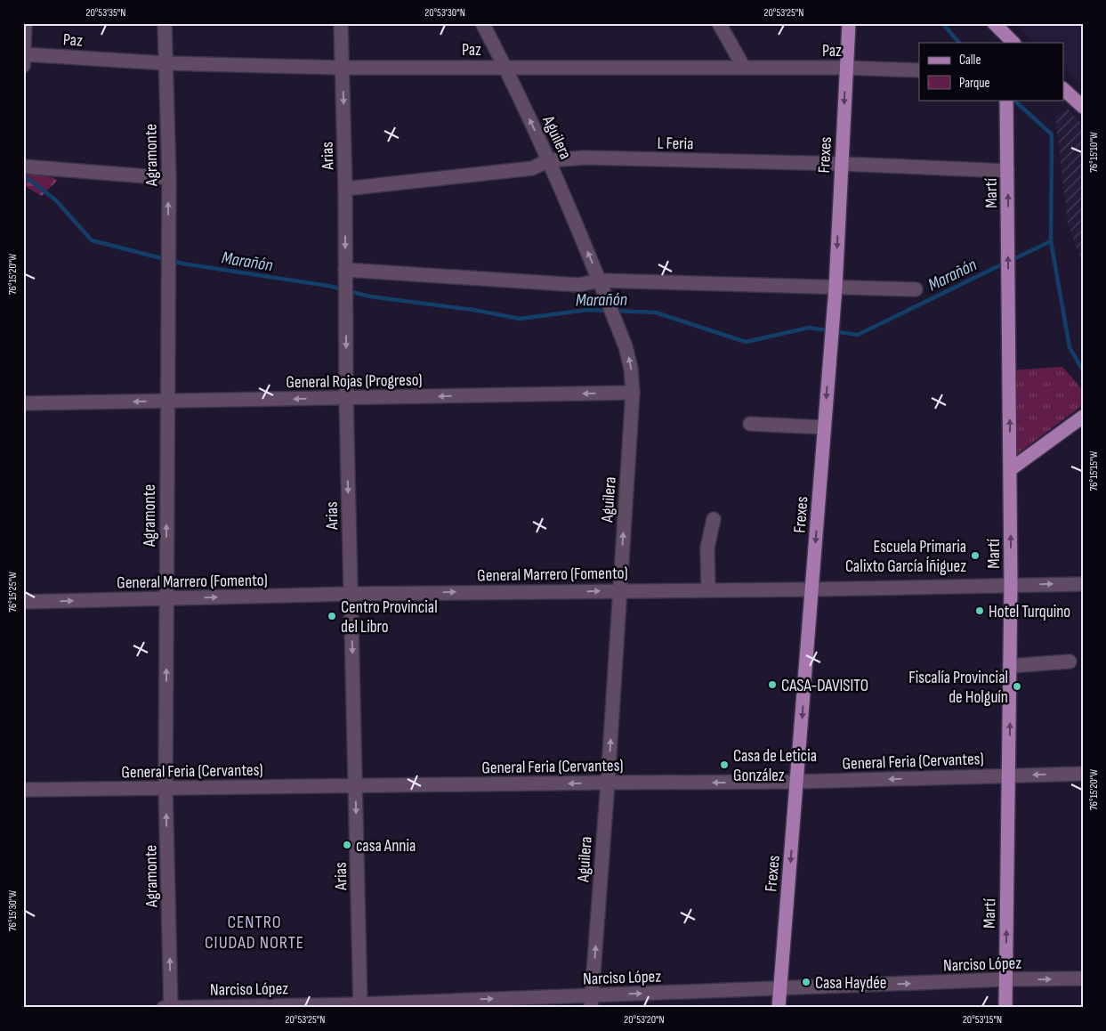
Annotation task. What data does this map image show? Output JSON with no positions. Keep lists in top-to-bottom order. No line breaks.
{"streets":{"main road":["Frexes","Martí"],"street":["Paz","Aguilera","L Feria","Agramonte","Arias","General Rojas (Progreso)","General Marrero (Fomento)","General Feria (Cervantes)","Narciso López"]},"crossings":[["Paz","Aguilera"],["Paz","Agramonte"],["Paz","Frexes"],["Paz","Arias"],["Aguilera","L Feria"],["Aguilera","General Rojas (Progreso)"],["Aguilera","General Marrero (Fomento)"],["Aguilera","General Feria (Cervantes)"],["Aguilera","Narciso López"],["L Feria","Frexes"],["L Feria","Arias"],["L Feria","Martí"],["Agramonte","General Rojas (Progreso)"],["Agramonte","General Marrero (Fomento)"],["Agramonte","General Feria (Cervantes)"],["Agramonte","Narciso López"],["Frexes","General Marrero (Fomento)"],["Frexes","General Feria (Cervantes)"],["Frexes","Narciso López"],["Arias","General Rojas (Progreso)"],["Arias","General Marrero (Fomento)"],["Arias","General Feria (Cervantes)"],["Arias","Narciso López"],["Martí","General Marrero (Fomento)"],["Martí","General Feria (Cervantes)"],["Martí","Narciso López"]],"one_way":["Aguilera","Agramonte","Frexes","Arias","Martí","General Marrero (Fomento)","General Feria (Cervantes)","Narciso López"],"districts":["CENTRO CIUDAD NORTE"],"water":["Marañón"],"places":["Escuela Primaria Calixto García Íñiguez","Hotel Turquino","Centro Provincial del Libro","CASA-DAVISITO","Fiscalía Provincial de Holguín","Casa de Leticia González","casa Annia","Casa Haydée"],"legend":["Calle","Parque"],"coordinates":["20°53'35\"N","20°53'30\"N","20°53'25\"N","76°15'10\"W","76°15'20\"W","76°15'15\"W","76°15'25\"W","76°15'30\"W","20°53'20\"N","20°53'15\"N"]}
